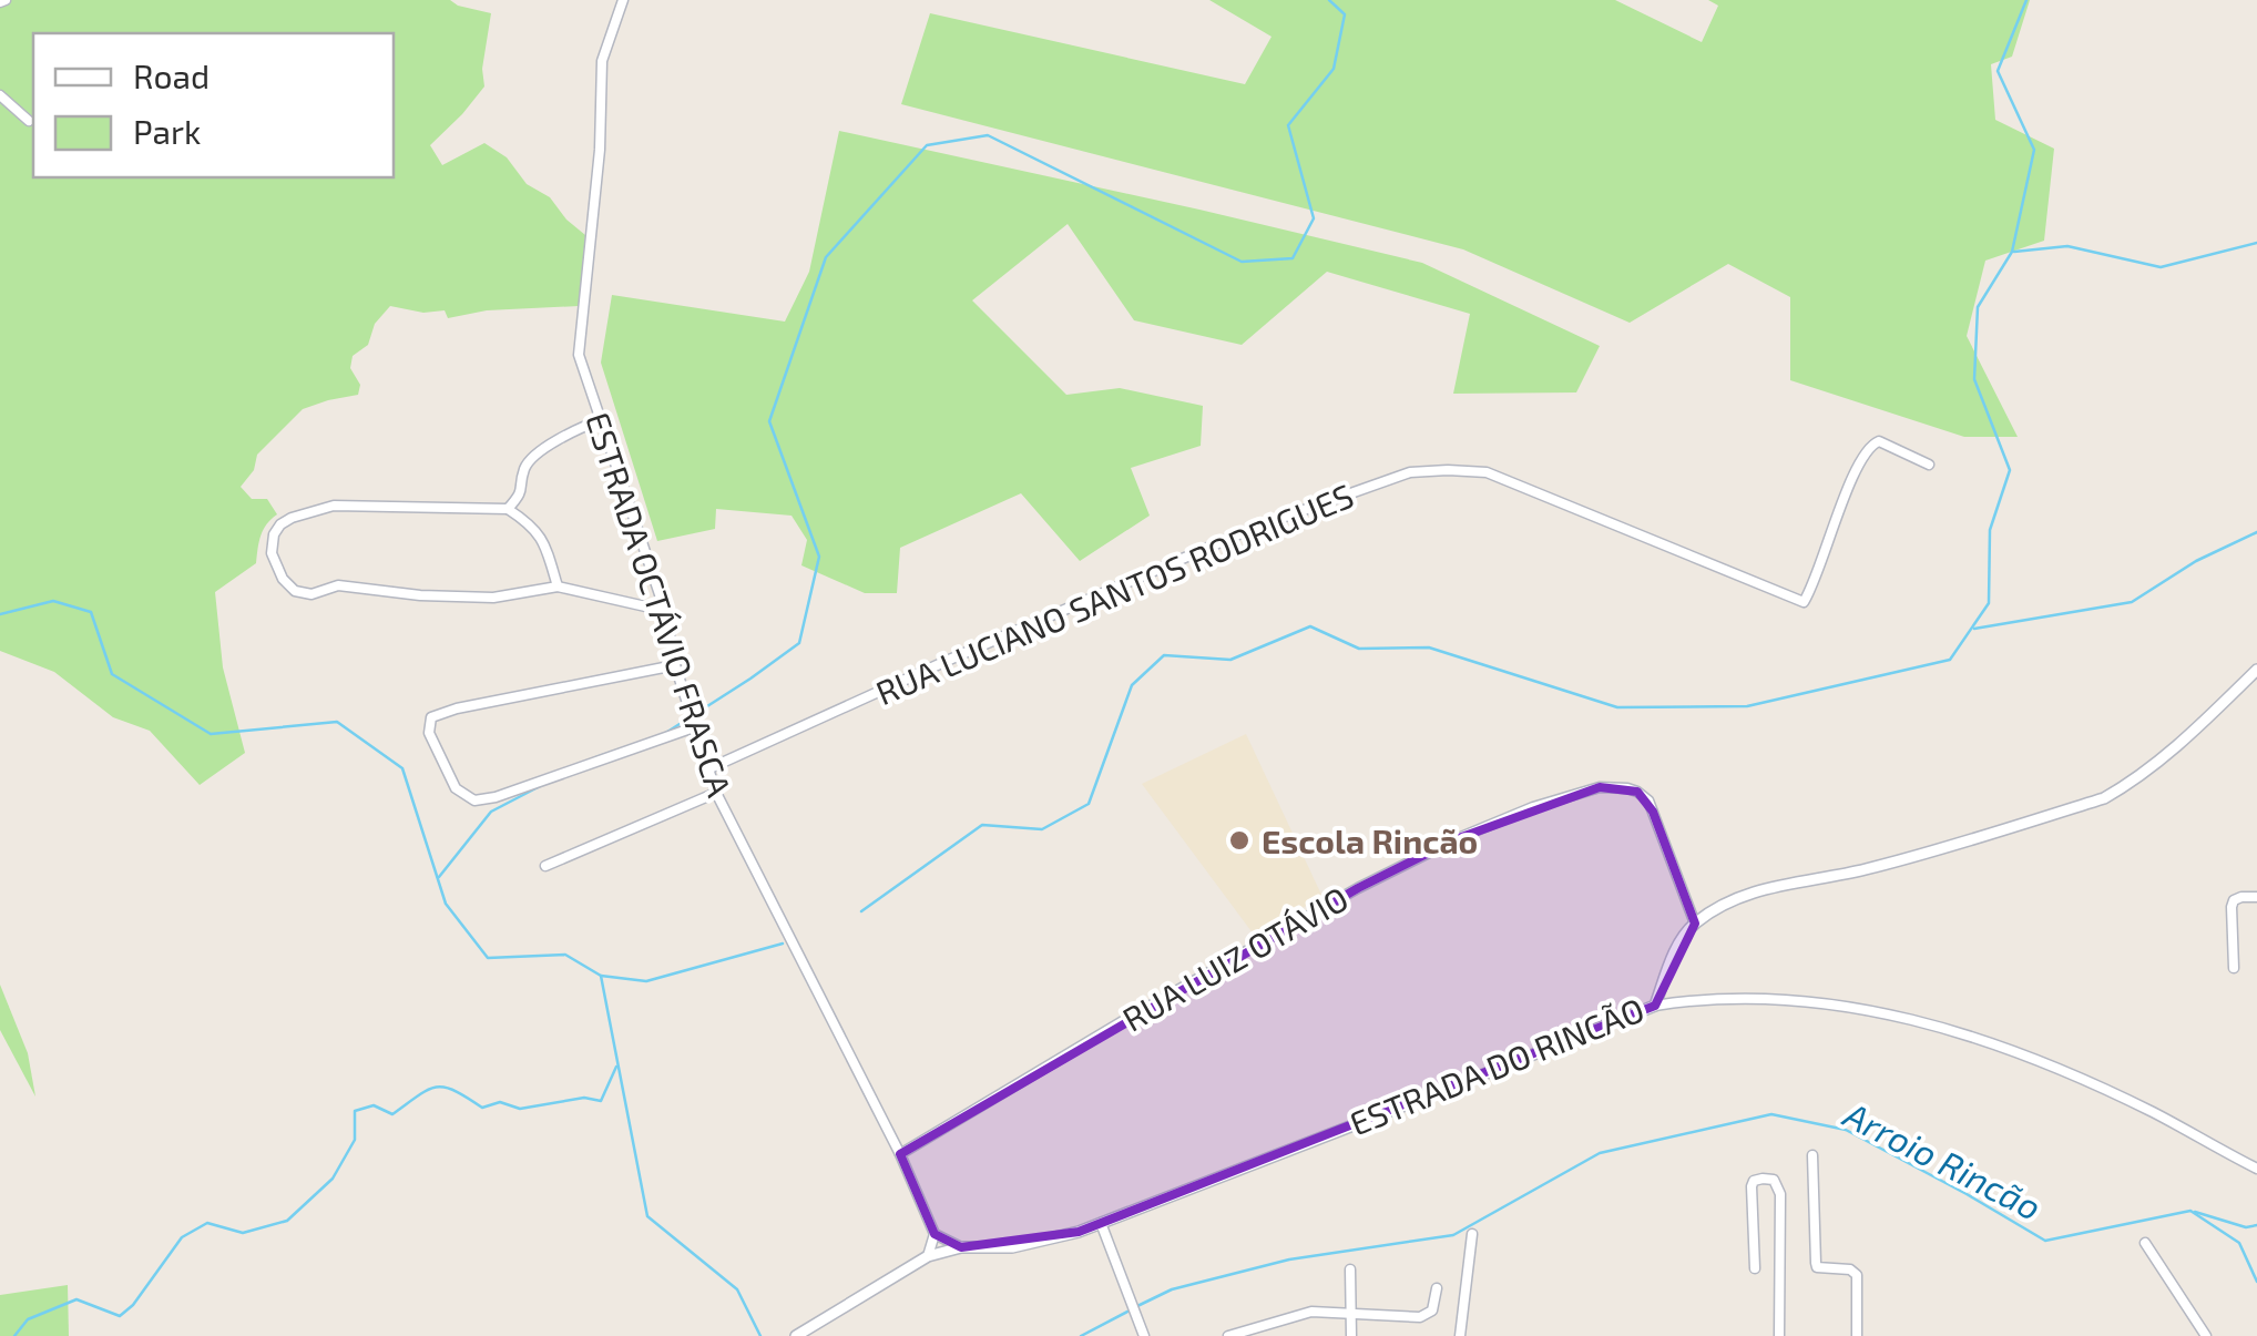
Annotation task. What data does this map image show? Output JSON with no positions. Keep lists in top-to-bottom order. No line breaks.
{"streets":{"street":["RUA LUCIANO SANTOS RODRIGUES","ESTRADA OCTÁVIO FRASCA","RUA LUIZ OTÁVIO","ESTRADA DO RINCÃO"]},"crossings":[["RUA LUCIANO SANTOS RODRIGUES","ESTRADA OCTÁVIO FRASCA"],["ESTRADA OCTÁVIO FRASCA","RUA LUIZ OTÁVIO"],["RUA LUIZ OTÁVIO","ESTRADA DO RINCÃO"]],"water":["Arroio Rincão"],"places":["Escola Rincão"],"legend":["Road","Park"]}
